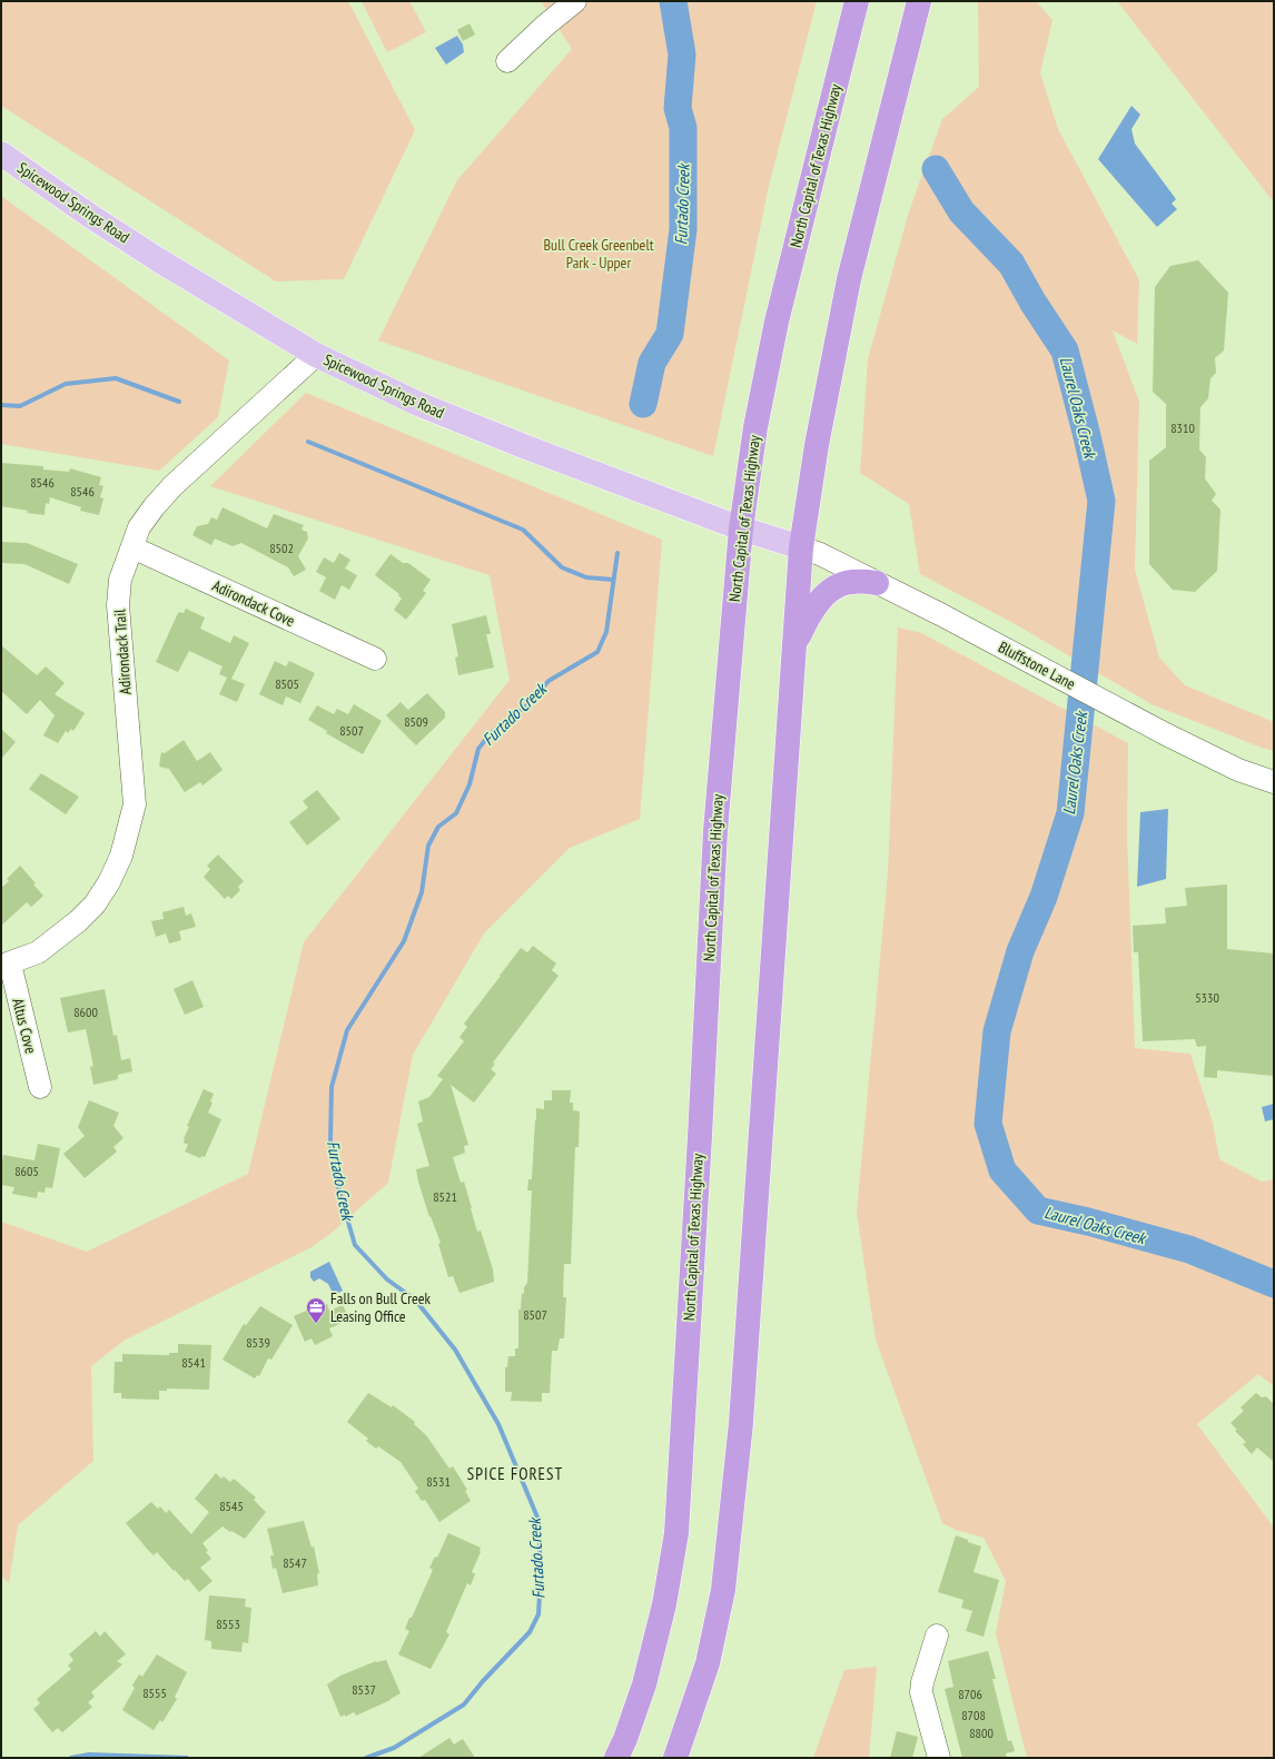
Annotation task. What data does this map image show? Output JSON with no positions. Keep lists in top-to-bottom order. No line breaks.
{"streets":{"highway":["North Capital of Texas Highway"],"main road":["Spicewood Springs Road"],"street":["Adirondack Cove","Adirondack Trail","Bluffstone Lane","Altus Cove"]},"crossings":[["North Capital of Texas Highway","Spicewood Springs Road"],["Spicewood Springs Road","Adirondack Trail"],["Spicewood Springs Road","Bluffstone Lane"],["Adirondack Cove","Adirondack Trail"],["Adirondack Trail","Altus Cove"]],"districts":["SPICE FOREST"],"water":["Furtado Creek","Laurel Oaks Creek"],"parks":["Bull Creek Greenbelt Park - Upper"],"places":{"office":["Falls on Bull Creek Leasing Office"]},"house_numbers":["8310","8546","8546","8502","8505","8509","8507","5330","8600","8605","8521","8507","8539","8541","8531","8545","8547","8553","8537","8555","8706","8708","8800"]}
